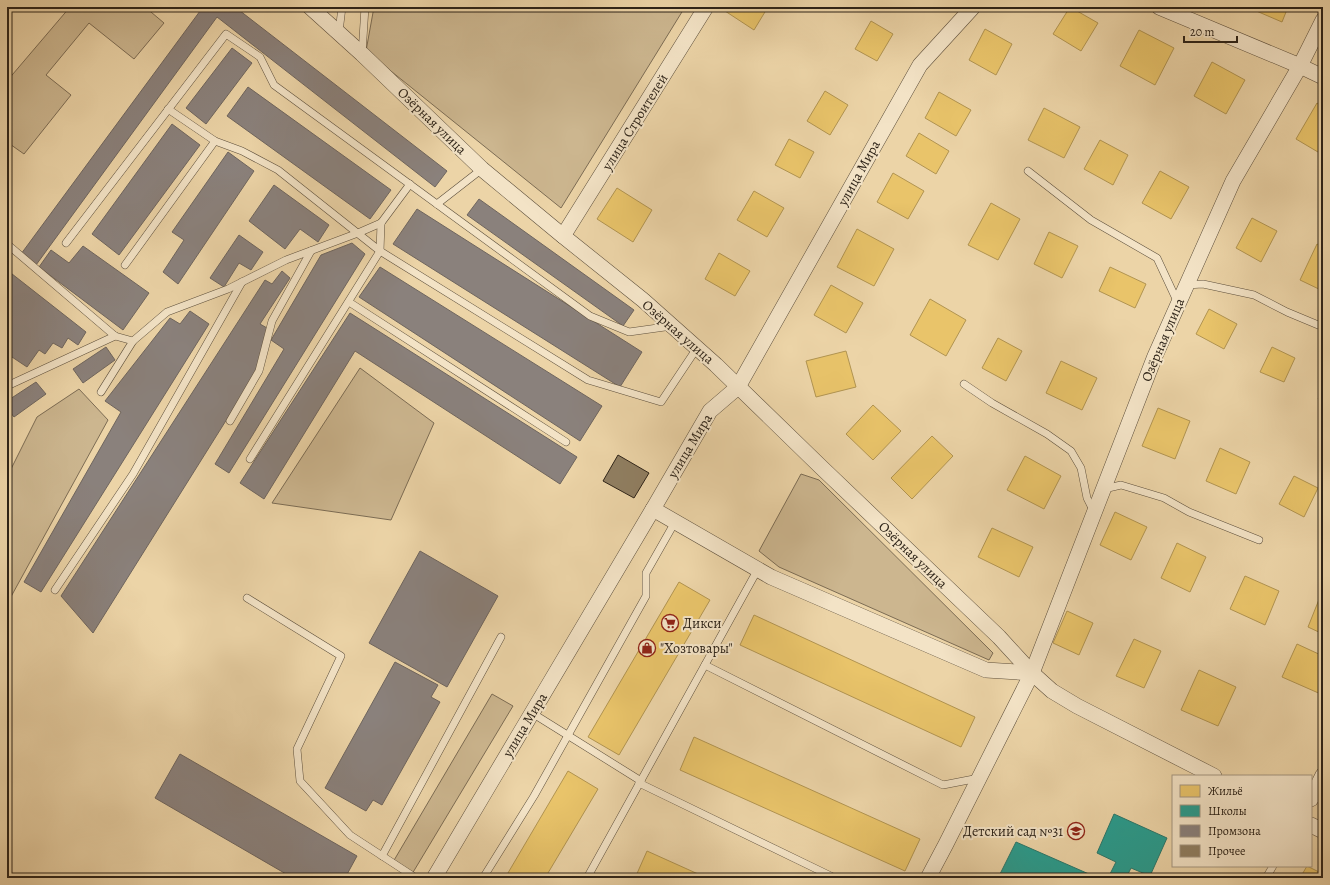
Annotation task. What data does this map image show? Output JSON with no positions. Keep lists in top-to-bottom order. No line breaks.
{"streets":{"street":["Озёрная улица","улица Строителей","улица Мира"]},"crossings":[["Озёрная улица","улица Строителей"],["Озёрная улица","улица Мира"]],"places":{"supermarket":["Дикси"],"shop":["\"Хозтовары\""],"school or university":["Детский сад №31"]},"legend":["Жильё","Школы","Промзона","Прочее"],"scale_bar":"20 m"}
